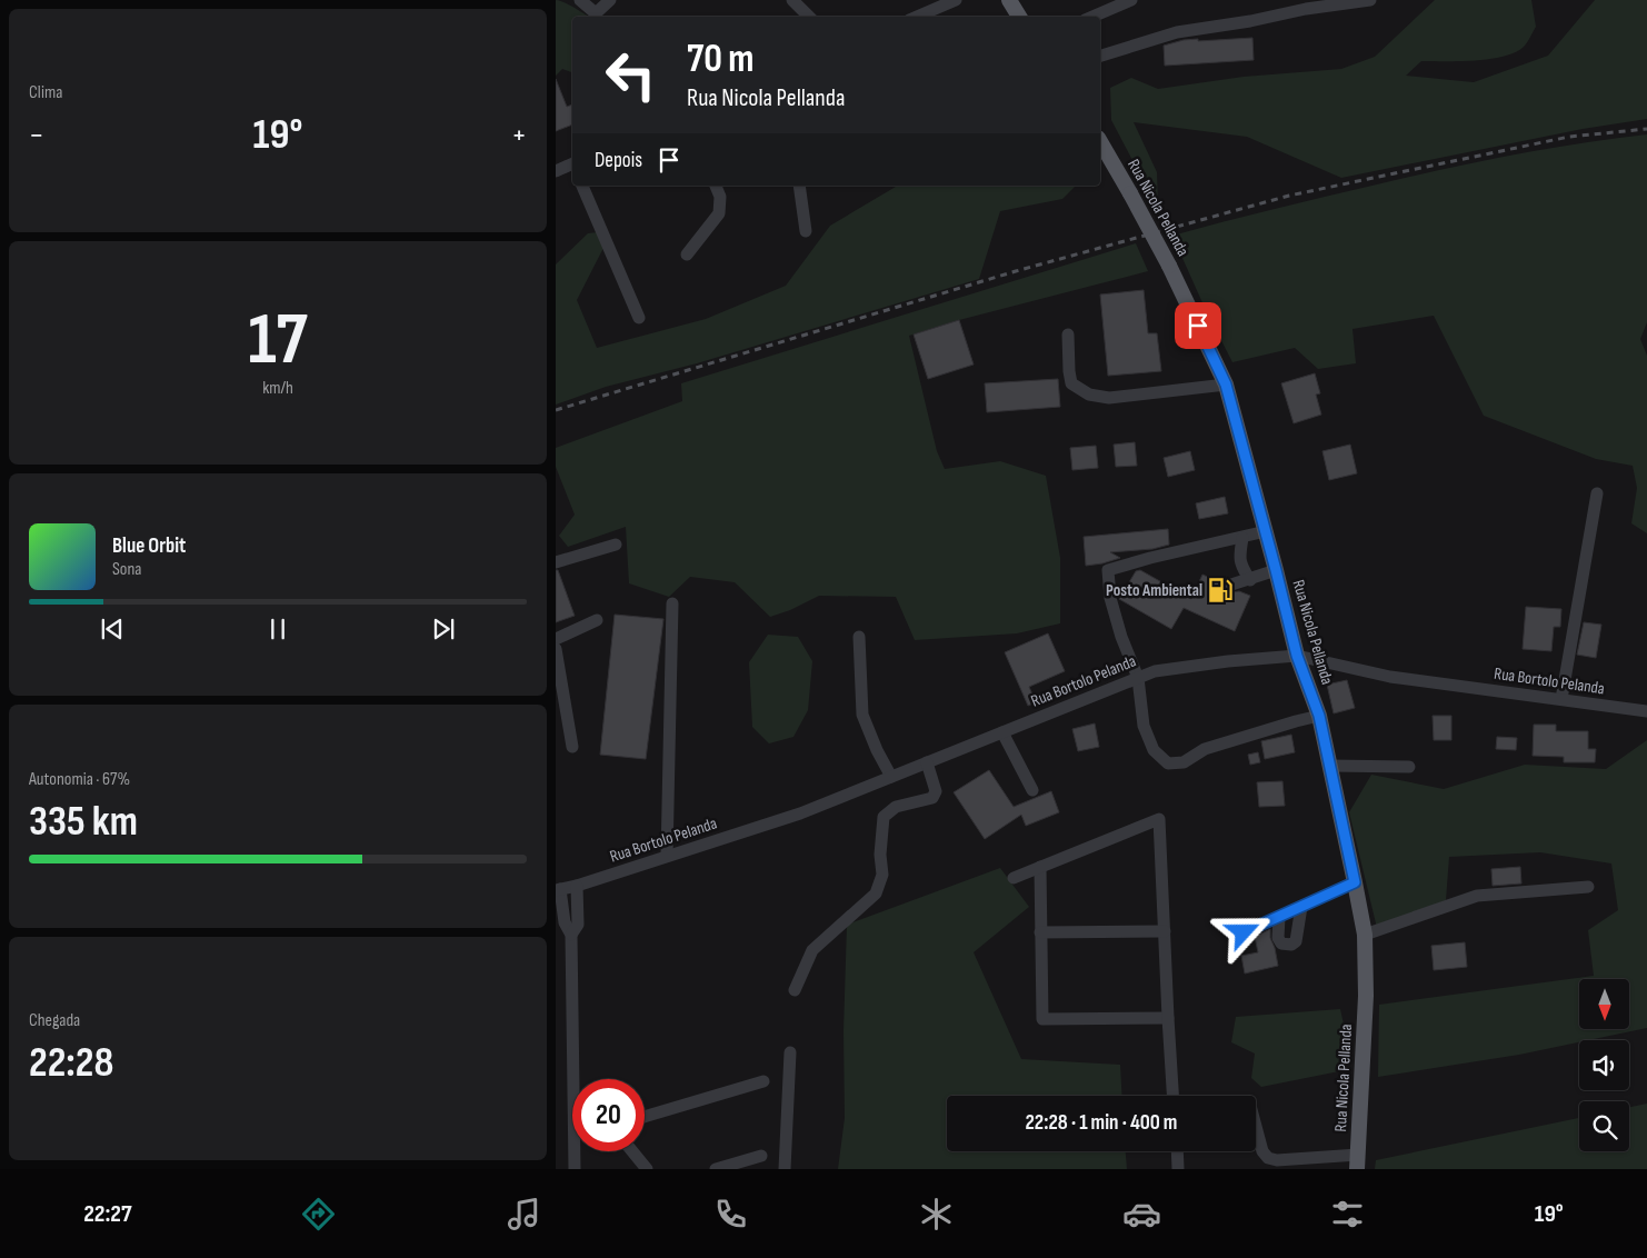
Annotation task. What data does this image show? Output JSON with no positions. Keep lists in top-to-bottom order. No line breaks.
{"streets":{"main road":["Rua Nicola Pellanda"],"street":["Rua Bortolo Pelanda"]},"crossings":[["Rua Nicola Pellanda","Rua Bortolo Pelanda"]],"places":{"fuel station":["Posto Ambiental"]},"north":"bottom","page":{"tile":["Clima",["17","km/h"],["Autonomia · 67%","335 km"],["Chegada","22:28"]],"turn":["70 m","Rua Nicola Pellanda"],"heat":["−","19°","+"],"then":"Depois","song":["Blue Orbit","Sona"],"limit":"20","trip":"22:28 · 1 min · 400 m","tabs":["22:27","19°"]}}
